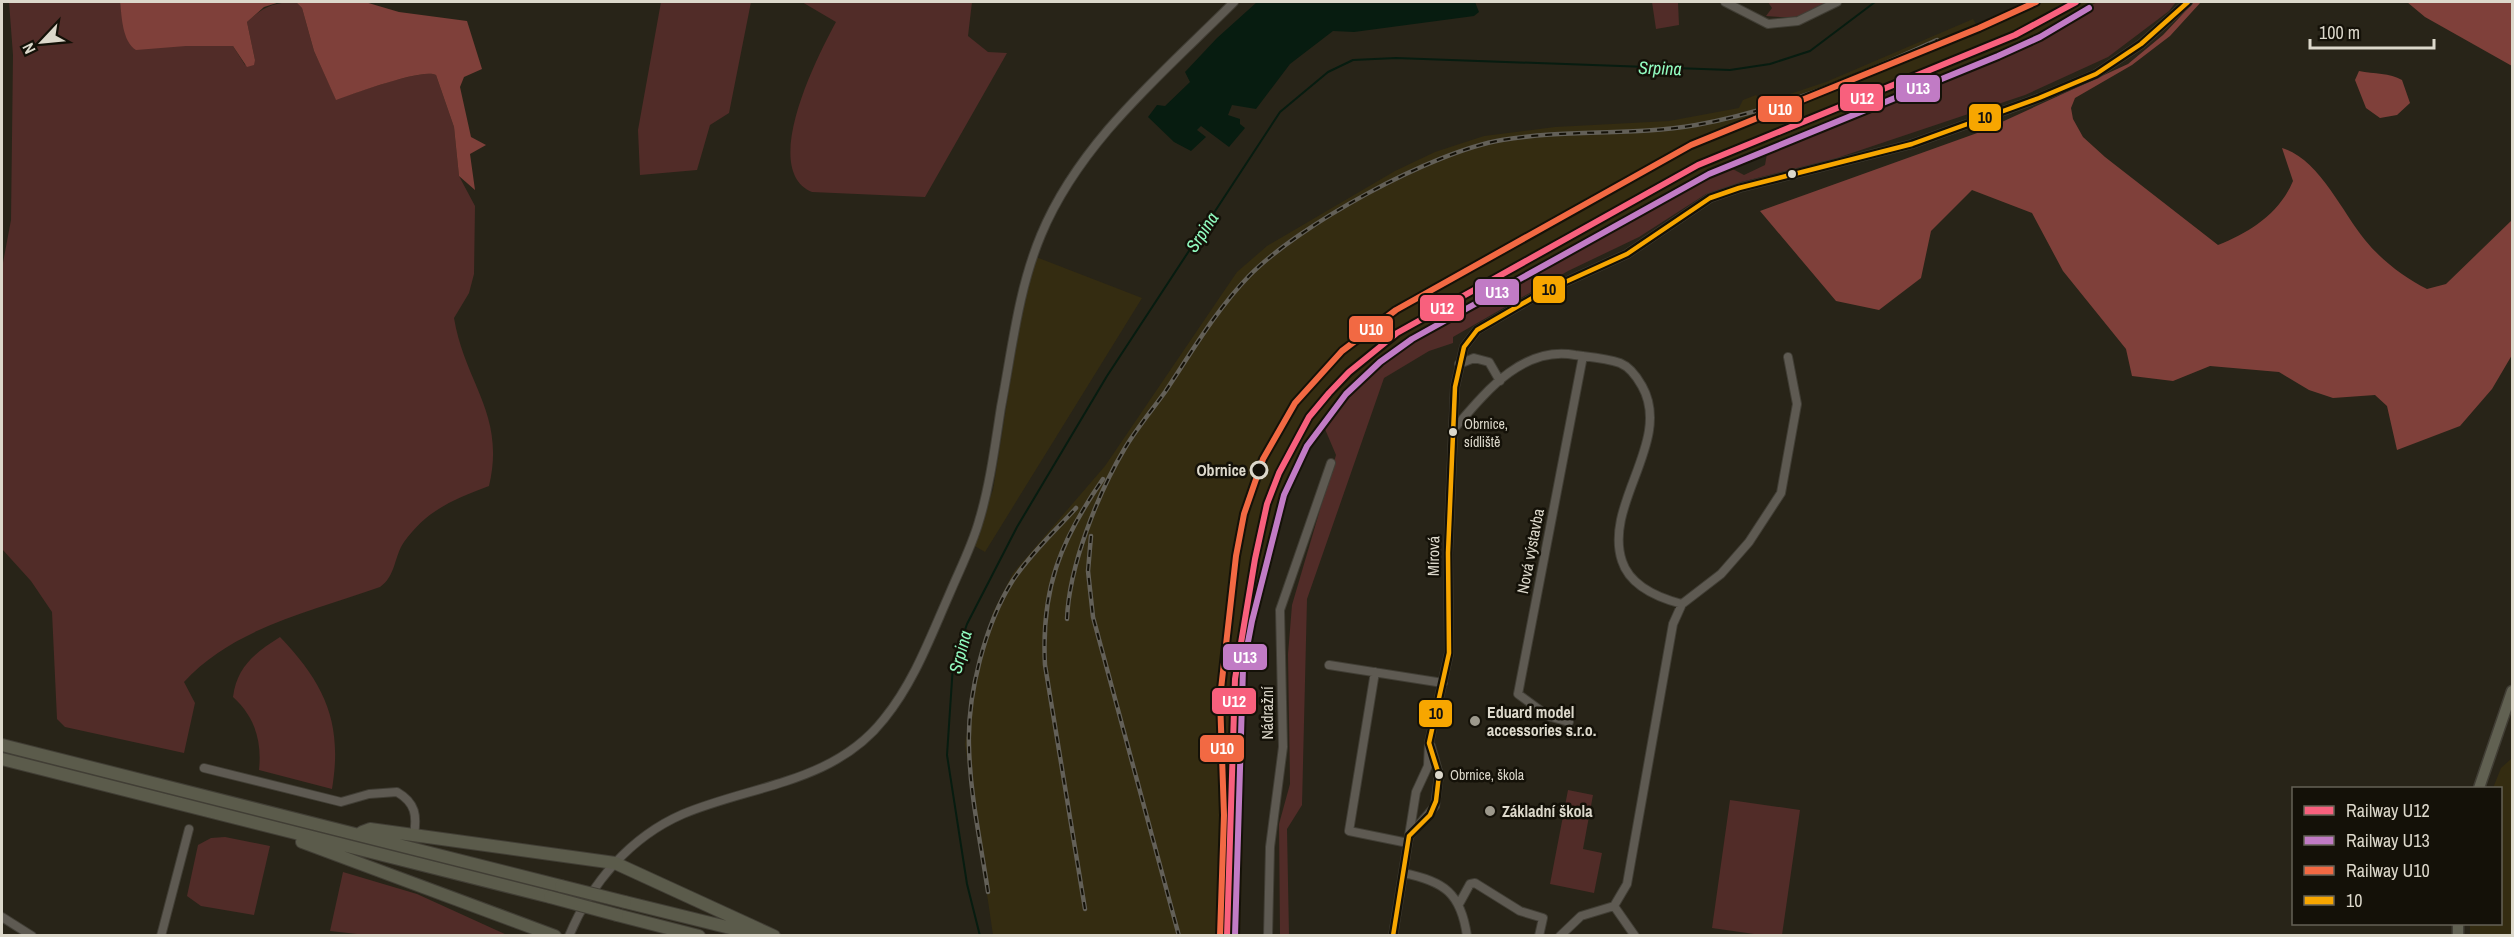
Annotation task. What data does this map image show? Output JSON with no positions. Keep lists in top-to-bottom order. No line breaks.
{"streets":{"street":["Nová výstavba","Mírová","Nádražní"]},"water":["Srpina"],"places":["Obrnice, sídliště","Obrnice","Eduard model accessories s.r.o.","Obrnice, škola","Základní škola"],"lines":["rail line U12","rail line U10","transit line 10","rail line U13"],"legend":["Railway U12","Railway U13","Railway U10","10"],"scale_bar":"100 m","north":"bottom left"}
